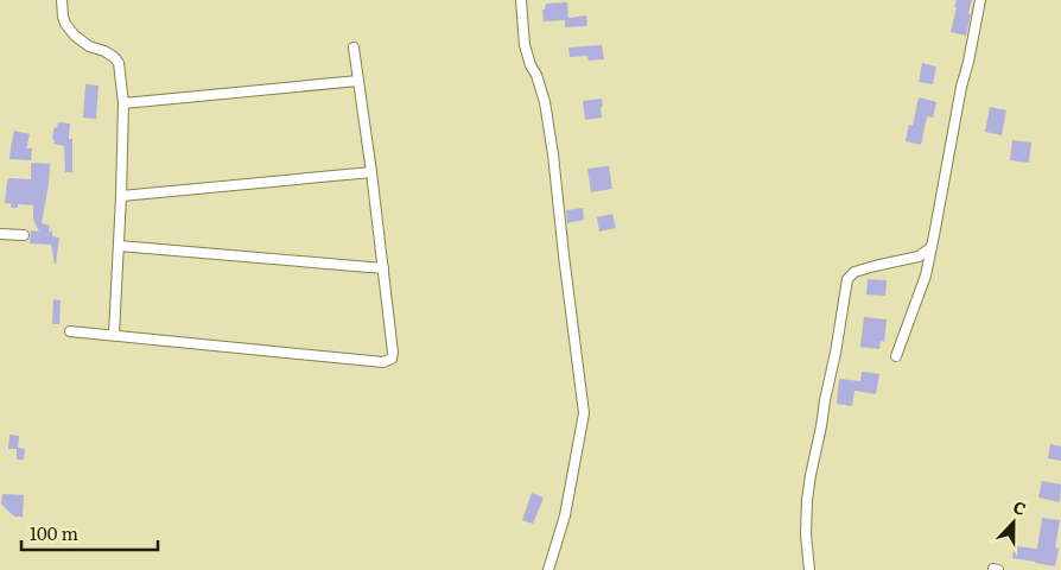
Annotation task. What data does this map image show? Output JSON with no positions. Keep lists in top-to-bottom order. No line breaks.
{"scale_bar":"100 m","north":"top"}
